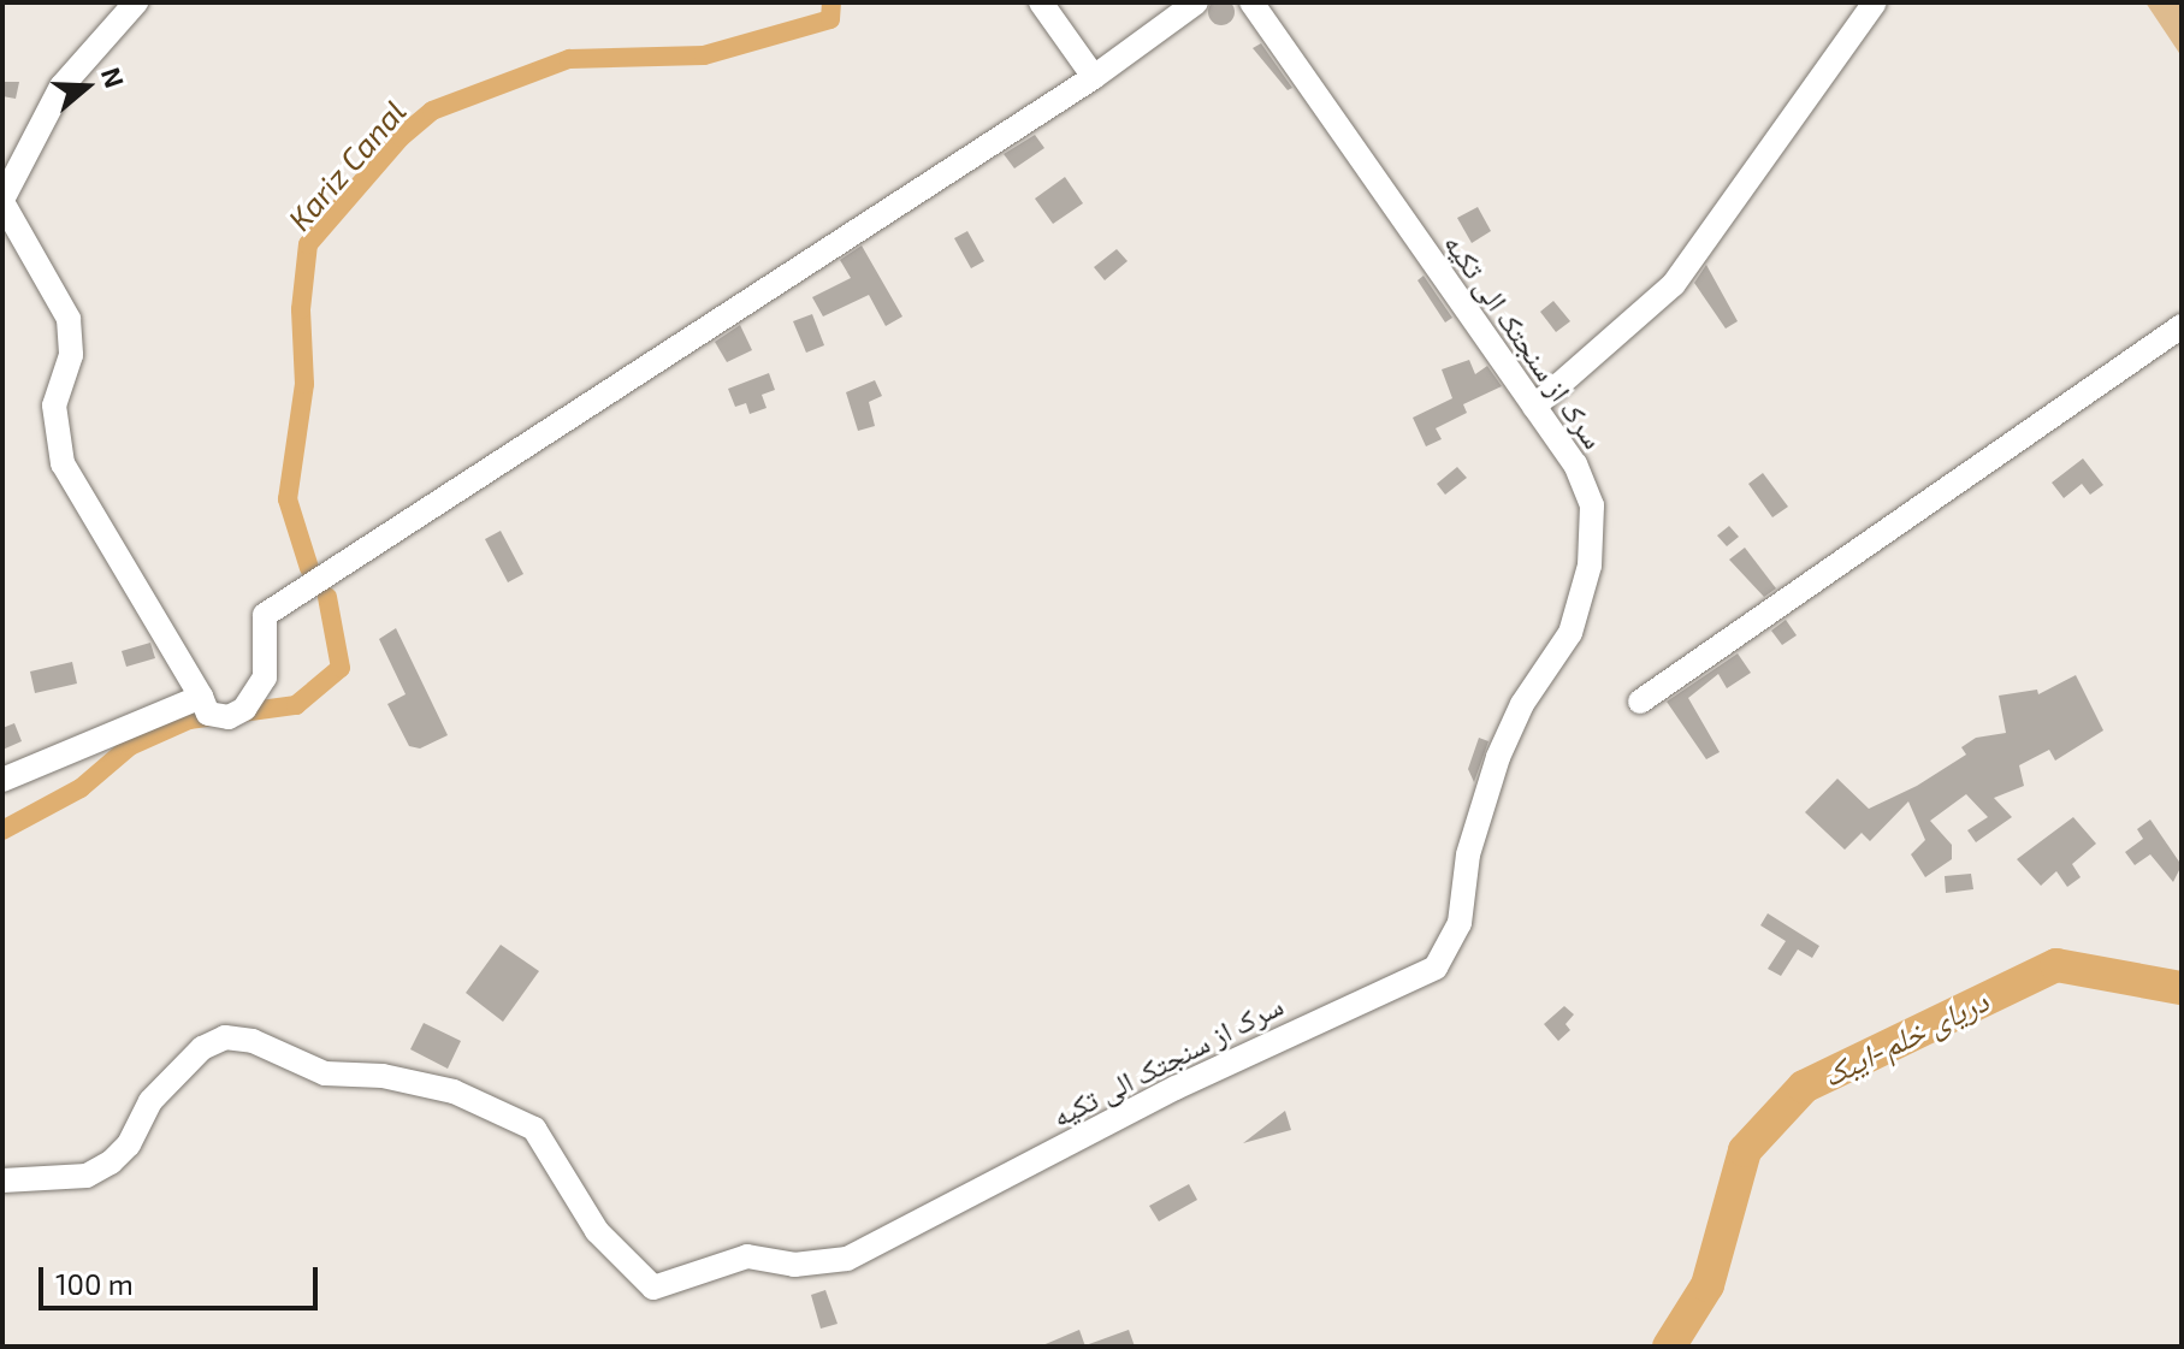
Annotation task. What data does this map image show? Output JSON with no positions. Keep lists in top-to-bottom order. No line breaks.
{"streets":{"street":["سرک از سنجتک الی تکیه"]},"water":["Kariz Canal","دریای خلم-ایبک"],"scale_bar":"100 m","north":"right"}
